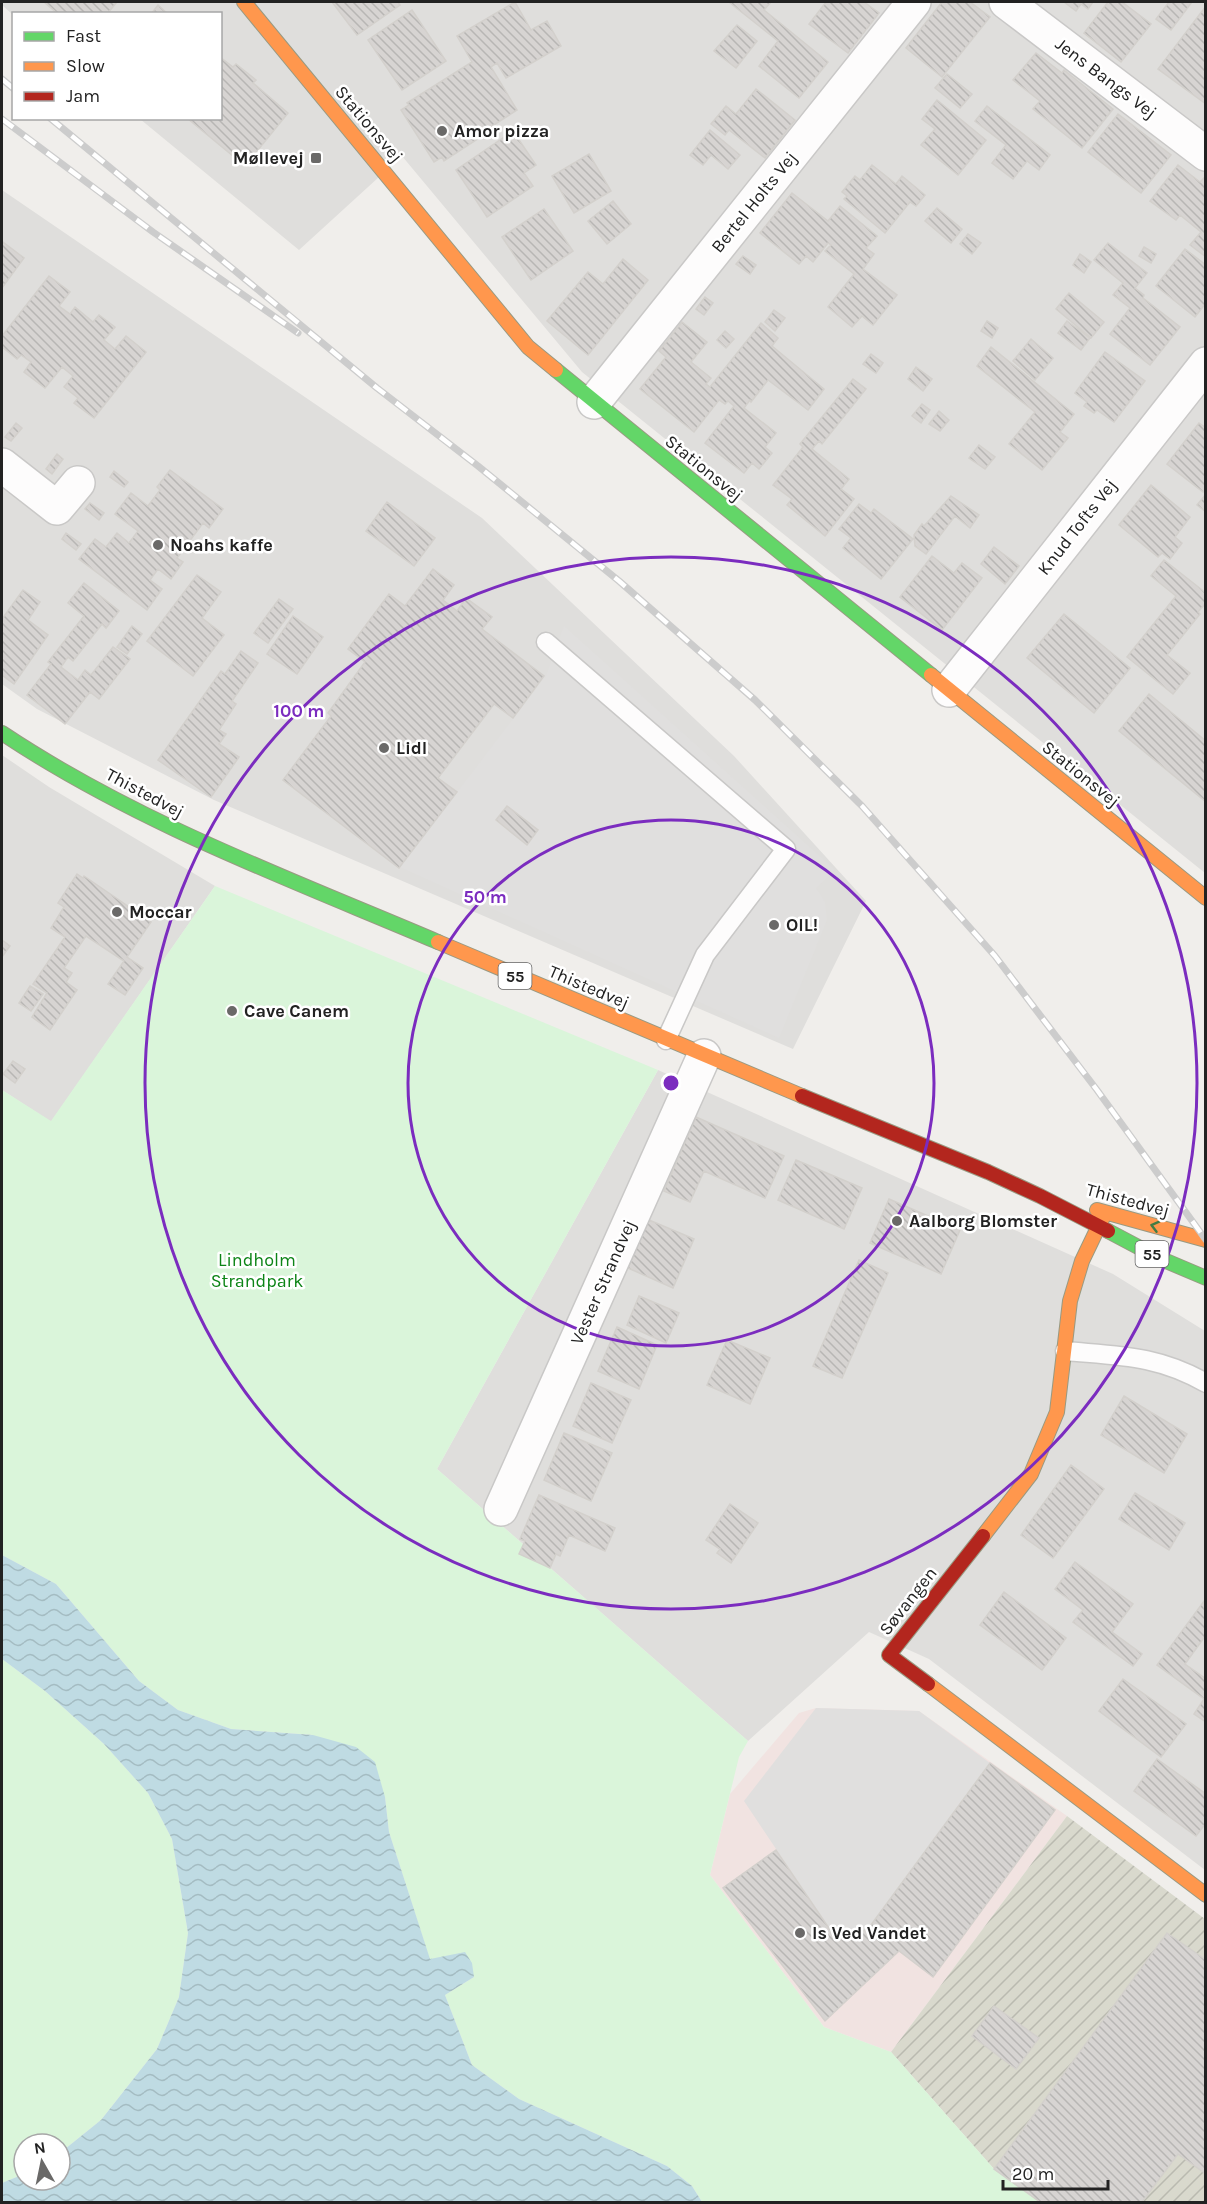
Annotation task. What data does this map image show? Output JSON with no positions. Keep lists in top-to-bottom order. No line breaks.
{"streets":{"street":["Jens Bangs Vej","Stationsvej","Bertel Holts Vej","Knud Tofts Vej","Thistedvej","55","Vester Strandvej","Søvangen"]},"crossings":[["Stationsvej","Bertel Holts Vej"],["Stationsvej","Knud Tofts Vej"],["Thistedvej","Vester Strandvej"],["Thistedvej","Søvangen"]],"parks":["Lindholm Strandpark"],"places":{"other":["Amor pizza","Noahs kaffe","Lidl","Moccar","OIL!","Cave Canem","Aalborg Blomster","Is Ved Vandet"],"transit":["Møllevej"]},"legend":["Fast","Slow","Jam"],"scale_bar":"20 m","north":"top","rings":["100 m","50 m"]}
